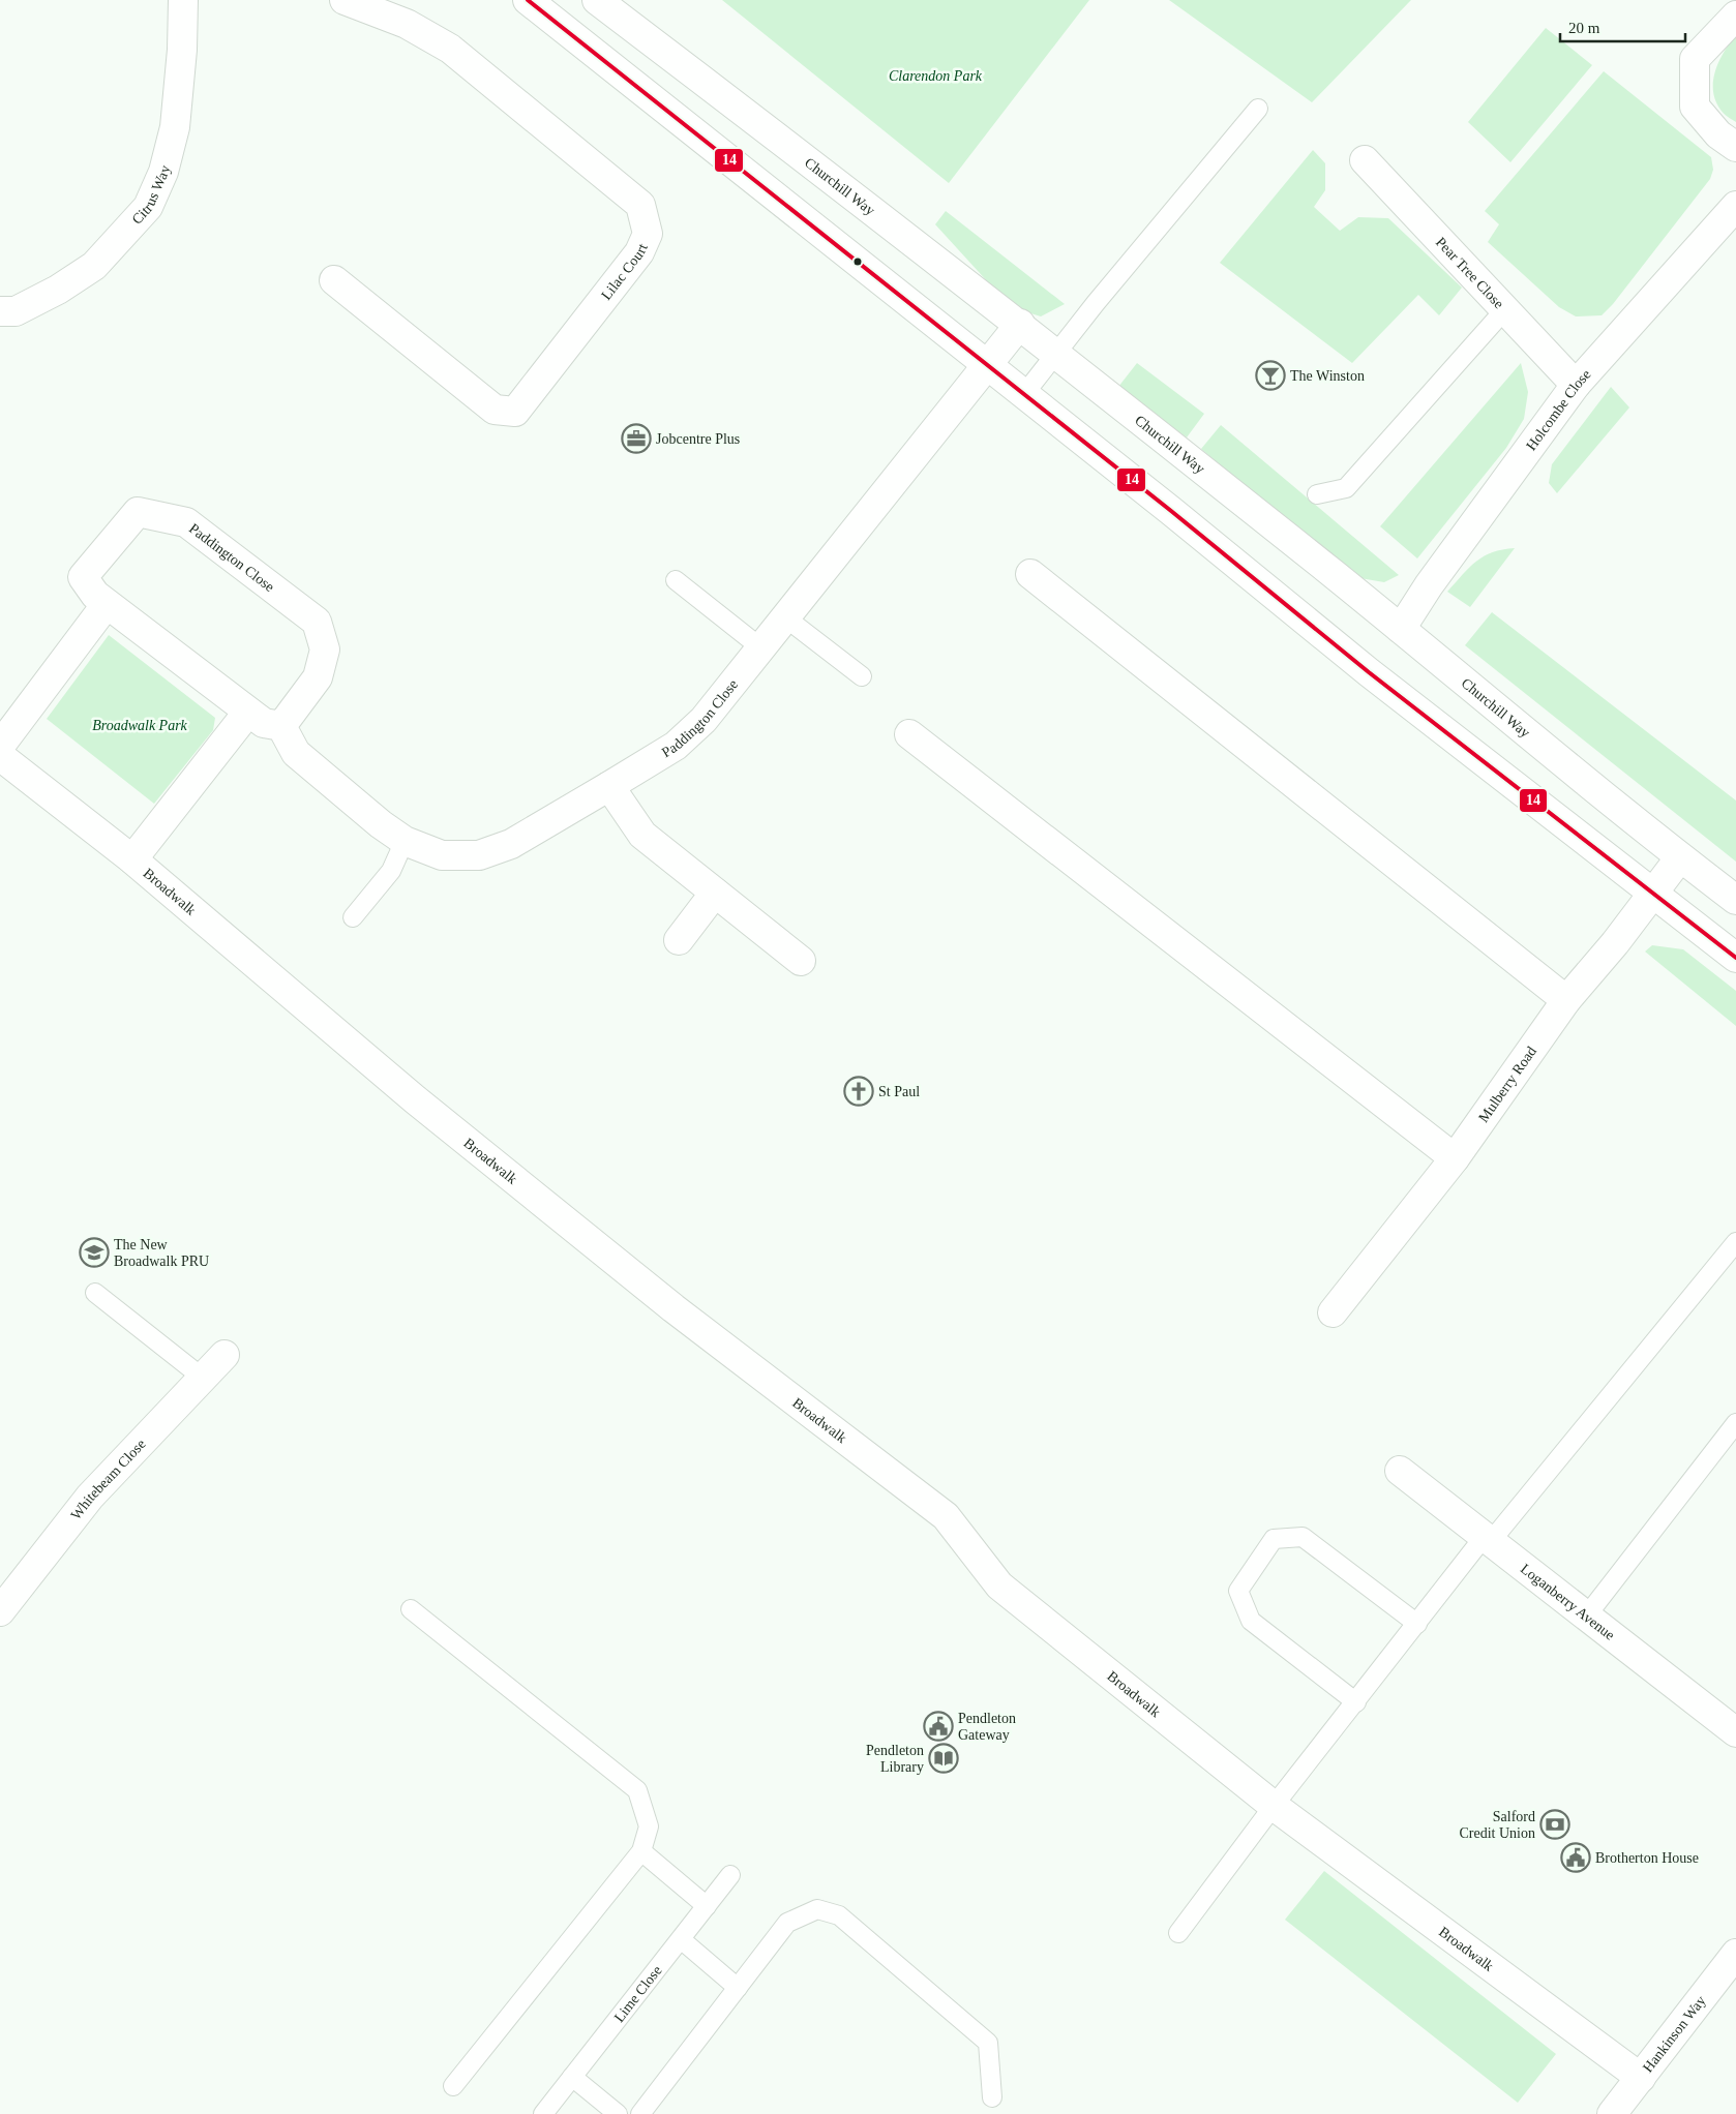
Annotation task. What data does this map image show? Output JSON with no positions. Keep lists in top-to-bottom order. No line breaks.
{"streets":{"street":["Churchill Way","Citrus Way","Lilac Court","Pear Tree Close","Holcombe Close","Paddington Close","Broadwalk","Mulberry Road","Whitebeam Close","Loganberry Avenue","Hankinson Way"],"lane":["Lime Close"]},"crossings":[["Churchill Way","Holcombe Close"],["Churchill Way","Paddington Close"],["Churchill Way","Mulberry Road"],["Pear Tree Close","Holcombe Close"],["Broadwalk","Hankinson Way"]],"parks":["Clarendon Park","Broadwalk Park"],"places":{"bar":["The Winston"],"office":["Jobcentre Plus"],"church":["St Paul"],"school or university":["The New Broadwalk PRU"],"public building":["Pendleton Gateway","Brotherton House"],"library":["Pendleton Library"],"bank":["Salford Credit Union"]},"lines":["transit line 14"],"scale_bar":"20 m"}
